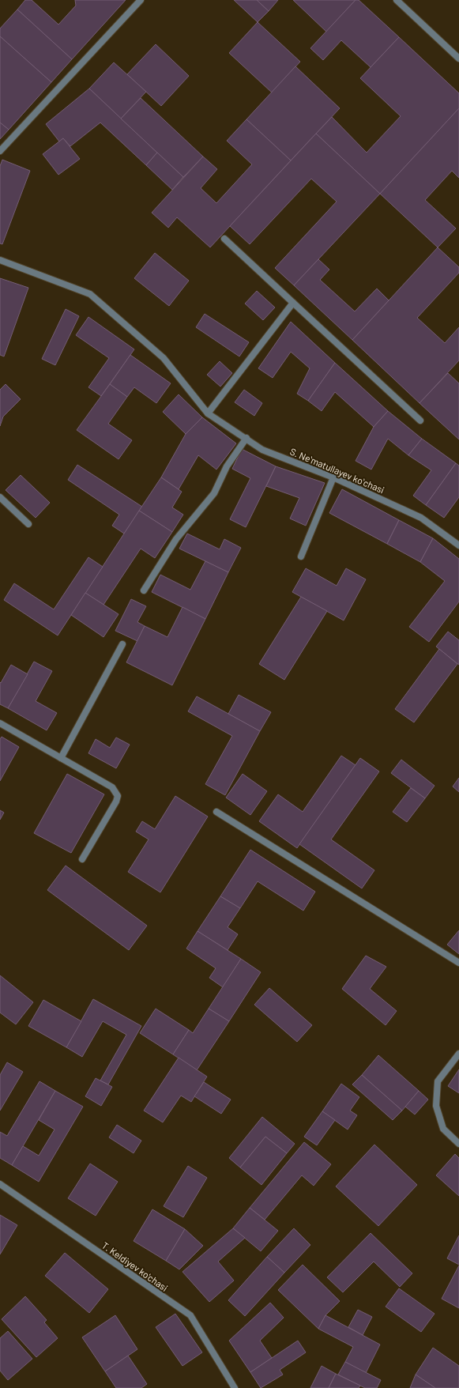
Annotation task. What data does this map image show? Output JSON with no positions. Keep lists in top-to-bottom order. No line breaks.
{"streets":{"street":["S. Neʻmatullayev koʻchasi","T. Keldiyev ko'chasi"]}}
